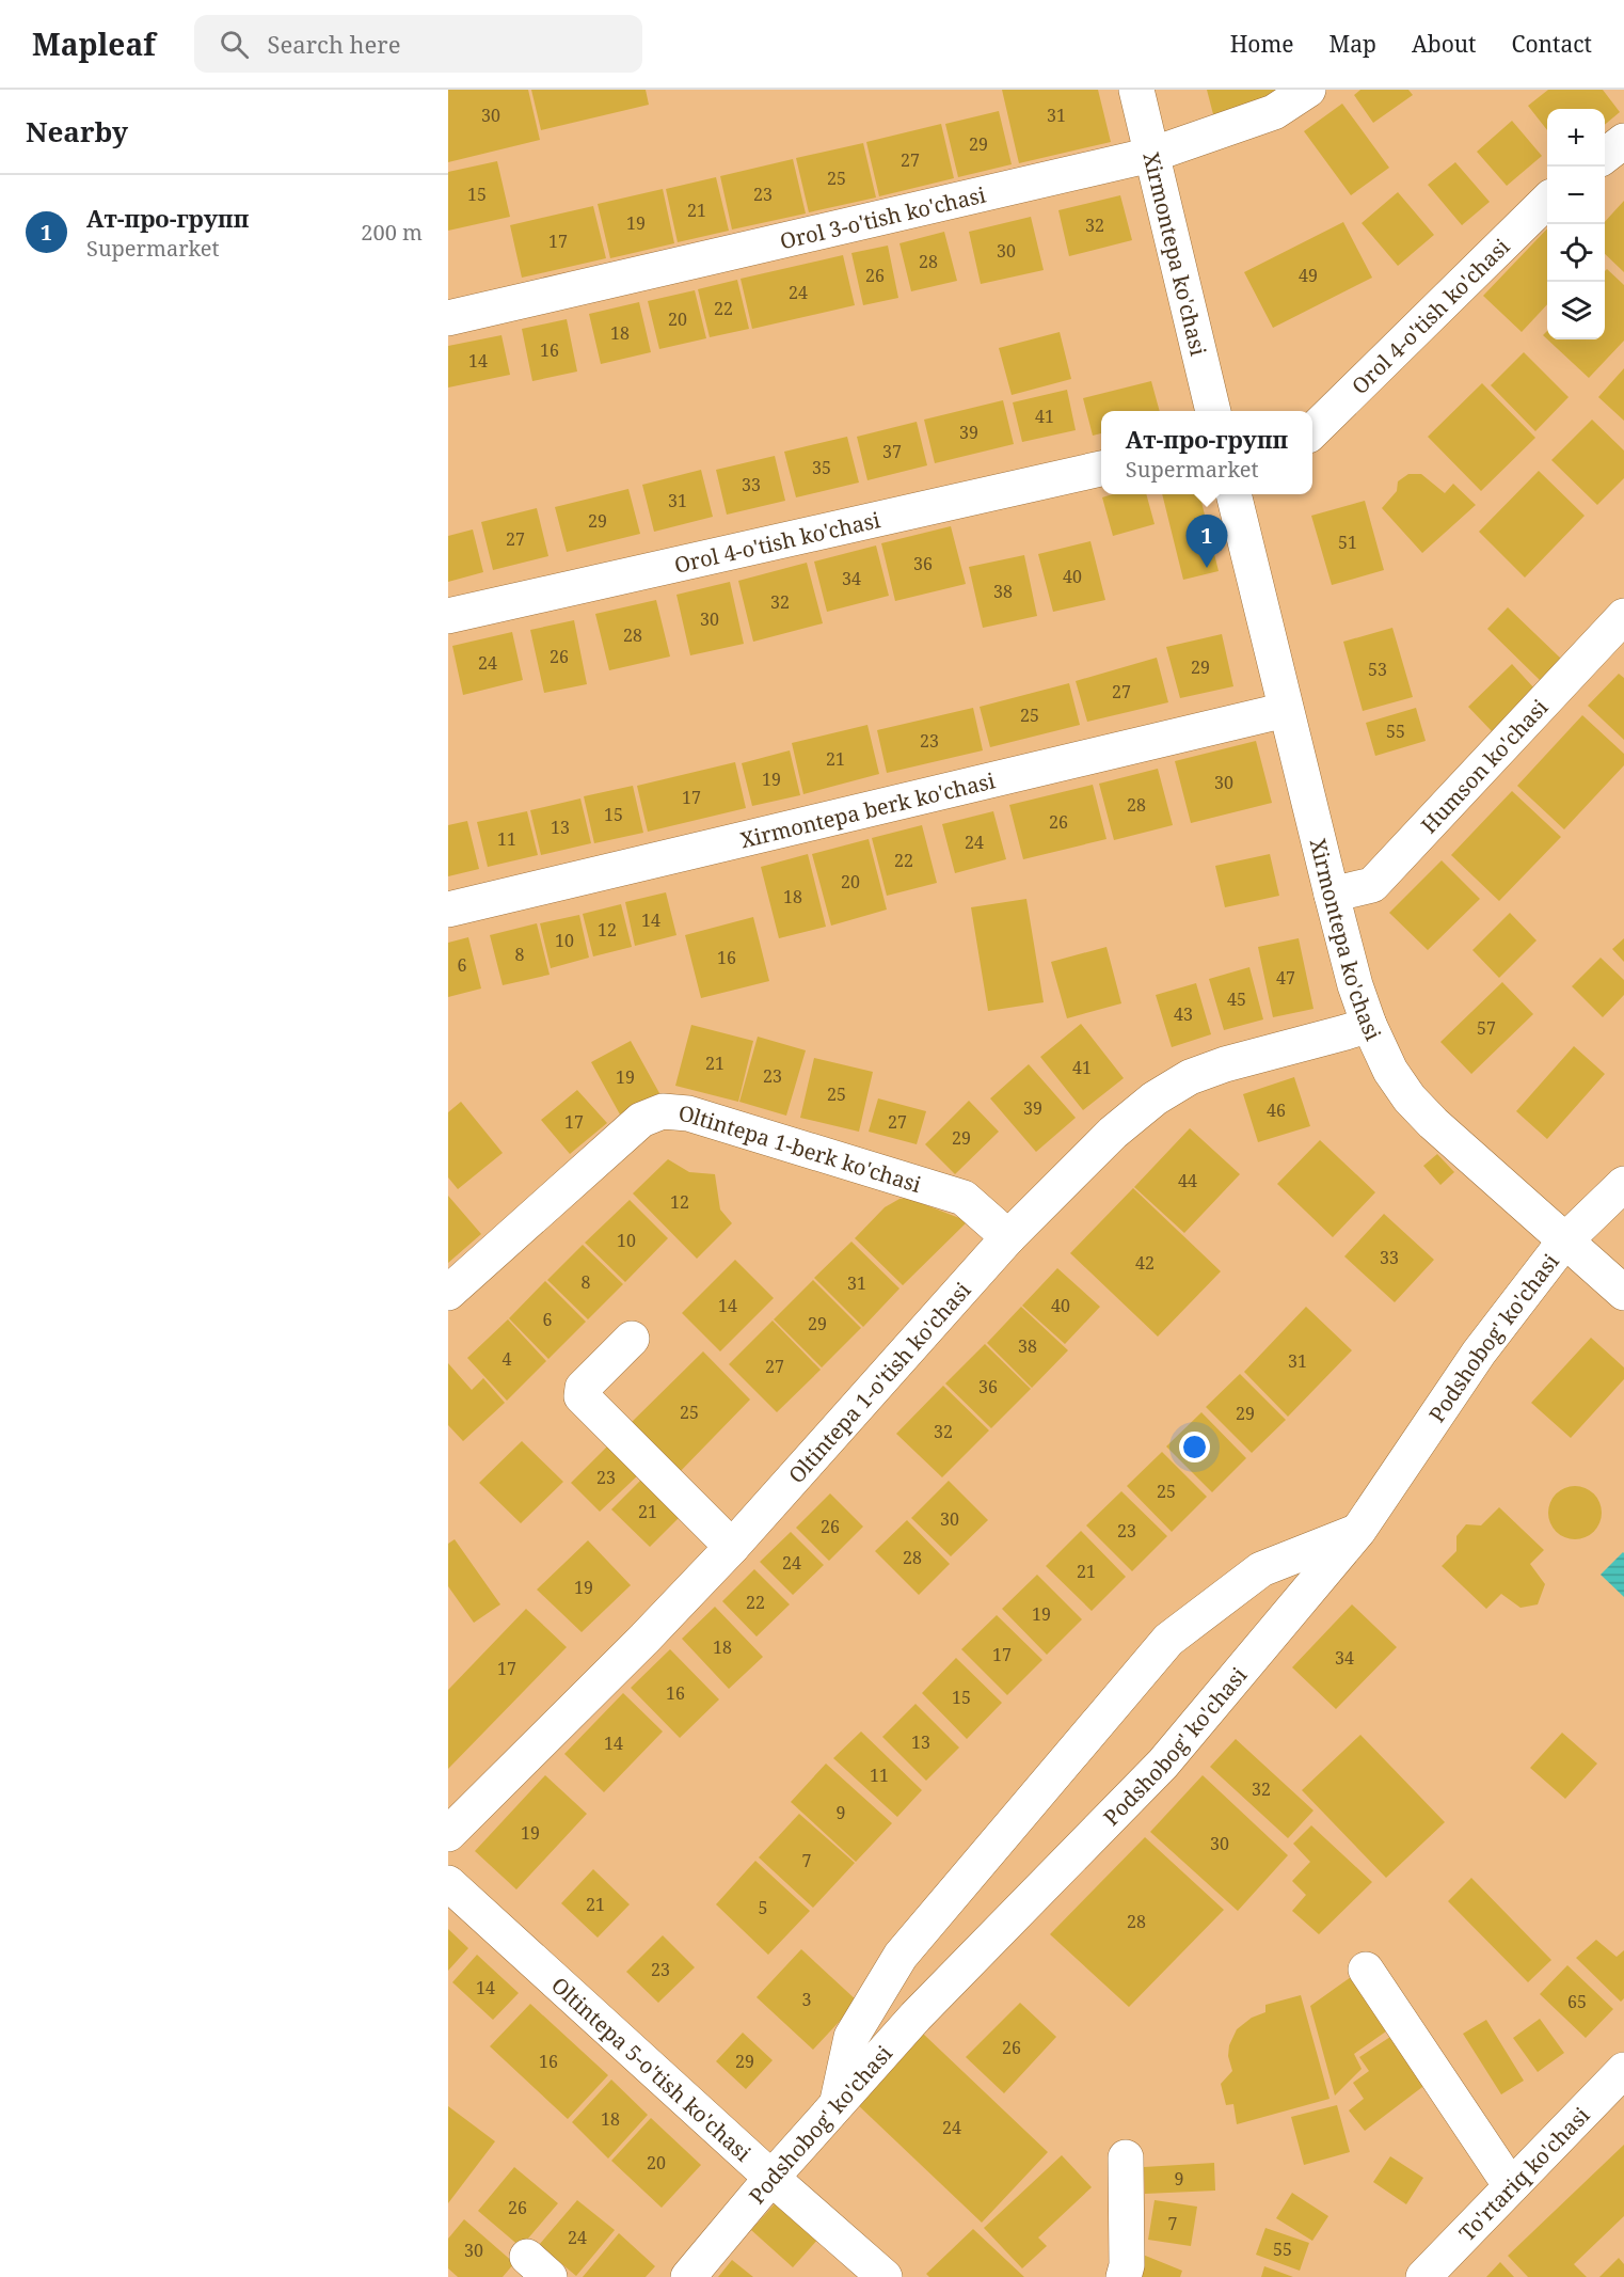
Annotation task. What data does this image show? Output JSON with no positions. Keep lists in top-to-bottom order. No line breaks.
{"streets":{"street":["Orol 3-o'tish ko'chasi","Xirmontepa ko'chasi","Orol 4-o'tish ko'chasi","Humson ko'chasi","Xirmontepa berk ko'chasi","Oltintepa 1-berk ko'chasi","Podshobog' ko'chasi","Oltintepa 1-o'tish ko'chasi","Oltintepa 5-o'tish ko'chasi","To'rtariq ko'chasi"]},"crossings":[["Orol 3-o'tish ko'chasi","Xirmontepa ko'chasi"],["Xirmontepa ko'chasi","Humson ko'chasi"],["Xirmontepa ko'chasi","Xirmontepa berk ko'chasi"],["Xirmontepa ko'chasi","Podshobog' ko'chasi"],["Xirmontepa ko'chasi","Oltintepa 1-o'tish ko'chasi"],["Oltintepa 1-berk ko'chasi","Oltintepa 1-o'tish ko'chasi"],["Podshobog' ko'chasi","Oltintepa 5-o'tish ko'chasi"]],"house_numbers":["30","31","29","27","25","15","23","21","19","32","17","30","28","26","49","24","22","20","18","16","14","41","39","37","35","33","31","29","27","51","36","40","34","38","32","30","28","26","24","29","53","27","25","55","23","21","19","30","17","28","15","26","13","11","24","22","20","18","14","12","10","8","16","6","47","45","43","57","21","41","23","19","25","39","46","17","27","29","44","12","10","33","42","8","31","14","40","6","29","38","4","31","27","36","25","29","32","23","25","21","30","26","23","28","24","21","19","22","19","18","17","34","17","16","15","13","14","11","32","9","19","30","7","21","5","28","23","14","3","65","26","16","29","18","24","20","9","26","7","24","55","30"],"page":{"header":"Mapleaf","search":"Search here","nav":["Home","Map","About","Contact"],"heading":"Nearby","map_buttons":["+","−"],"list":[{"mark":"1","name":"Ат-про-групп","note":"Supermarket","value":"200 m"}],"popup":["Ат-про-групп","Supermarket"],"pins":"1"}}
